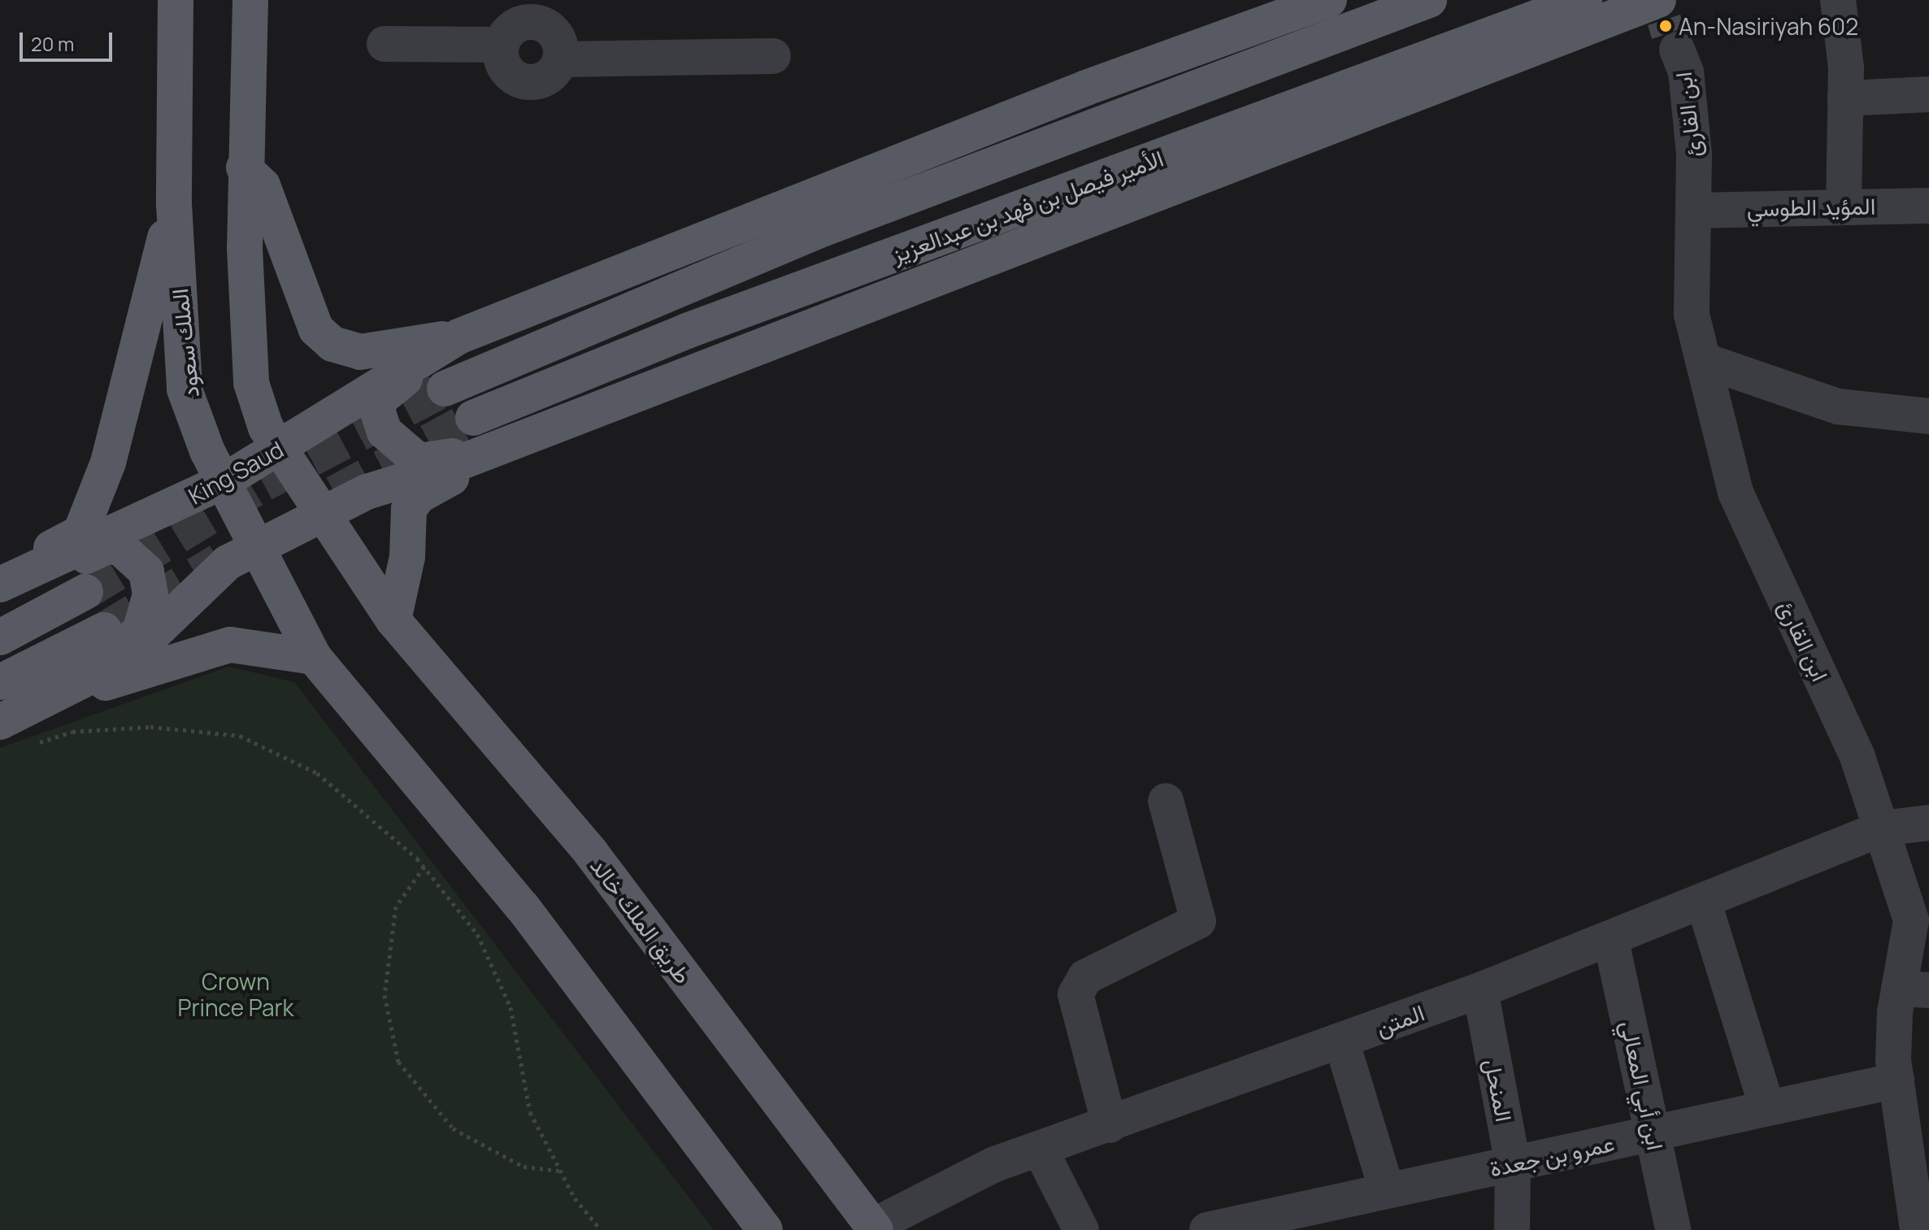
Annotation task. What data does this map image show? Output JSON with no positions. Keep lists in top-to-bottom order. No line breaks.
{"streets":{"main road":["الأمير فيصل بن فهد بن عبدالعزيز","الملك سعود","King Saud","طريق الملك خالد"],"street":["ابن القارئ","المؤيد الطوسي","المتن","ابن أبي المعالي","المنحل","عمرو بن جعدة"]},"crossings":[["ابن القارئ","المؤيد الطوسي"],["ابن القارئ","المتن"],["ابن القارئ","عمرو بن جعدة"],["الملك سعود","King Saud"],["طريق الملك خالد","المتن"],["المتن","ابن أبي المعالي"],["المتن","المنحل"],["ابن أبي المعالي","عمرو بن جعدة"],["المنحل","عمرو بن جعدة"]],"parks":["Crown Prince Park"],"places":["An-Nasiriyah 602"],"scale_bar":"20 m"}
